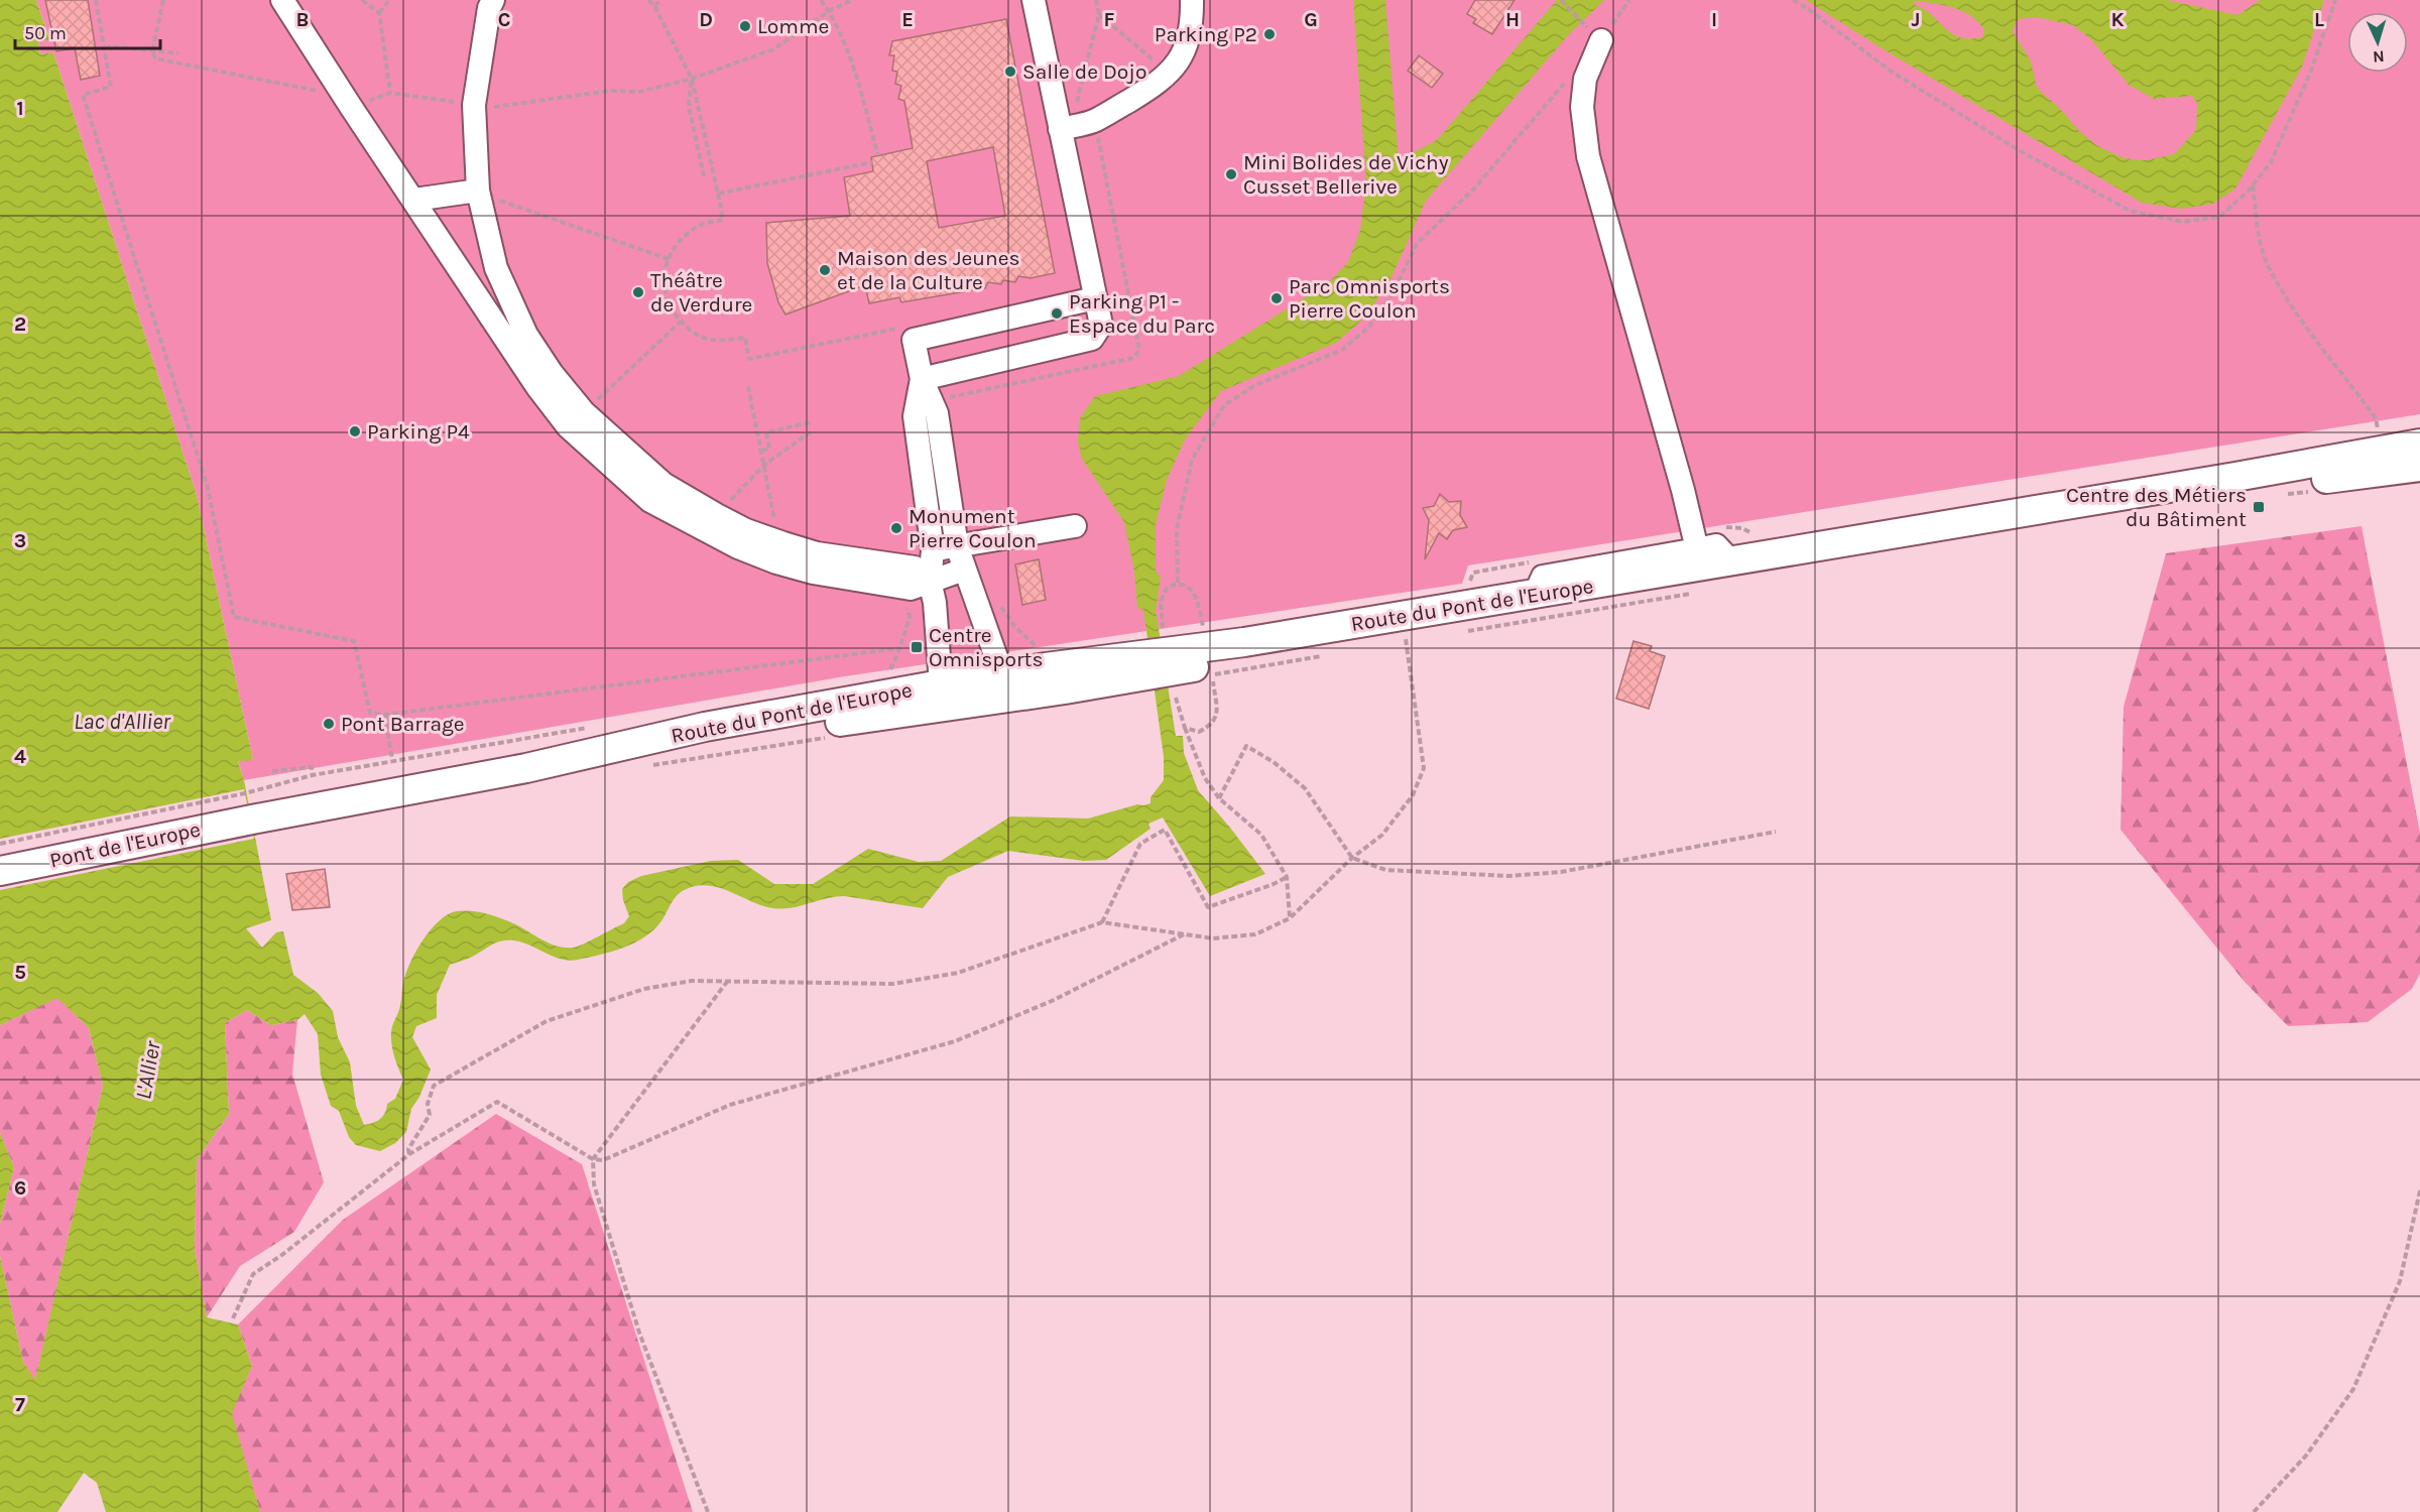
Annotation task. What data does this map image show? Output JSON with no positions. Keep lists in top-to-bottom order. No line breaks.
{"streets":{"main road":["Route du Pont de l'Europe","Pont de l'Europe"]},"crossings":[["Route du Pont de l'Europe","Pont de l'Europe"]],"water":["Lac d'Allier","L'Allier"],"places":{"other":["Lomme","Parking P2","Salle de Dojo","Mini Bolides de Vichy Cusset Bellerive","Maison des Jeunes et de la Culture","Théâtre de Verdure","Parc Omnisports Pierre Coulon","Parking P1 - Espace du Parc","Parking P4","Monument Pierre Coulon","Pont Barrage"],"transit":["Centre des Métiers du Bâtiment","Centre Omnisports"]},"scale_bar":"50 m","north":"bottom","grid":{"columns":["B","C","D","E","F","G","H","I","J","K","L"],"rows":["1","2","3","4","5","6","7"]}}
